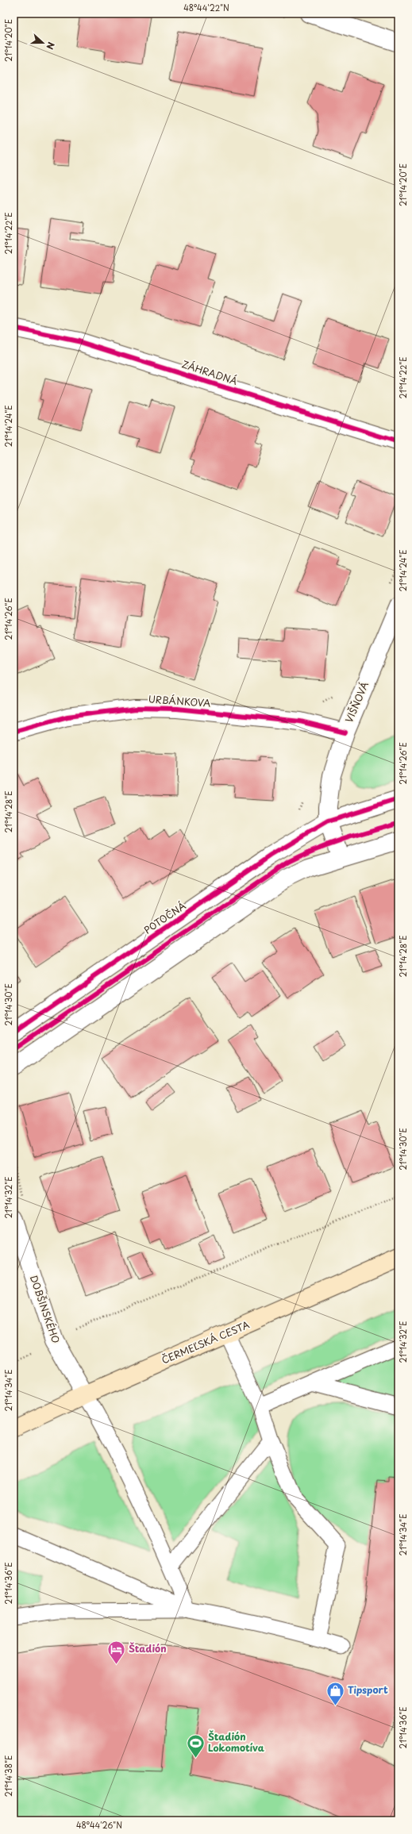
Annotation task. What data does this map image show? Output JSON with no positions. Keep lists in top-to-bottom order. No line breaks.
{"streets":{"main road":["ČERMEĽSKÁ CESTA"],"street":["ZÁHRADNÁ","URBÁNKOVA","VIŠŇOVÁ","POTOČNÁ","DOBŠINSKÉHO"]},"crossings":[["URBÁNKOVA","VIŠŇOVÁ"],["VIŠŇOVÁ","POTOČNÁ"],["DOBŠINSKÉHO","ČERMEĽSKÁ CESTA"]],"places":{"hotel":["Štadión"],"shop":["Tipsport"],"sports":["Štadión Lokomotíva"]},"north":"right","coordinates":["48°44'22\"N","21°14'20\"E","21°14'22\"E","21°14'24\"E","21°14'26\"E","21°14'28\"E","21°14'30\"E","21°14'32\"E","21°14'34\"E","21°14'36\"E","21°14'38\"E","48°44'26\"N"]}
